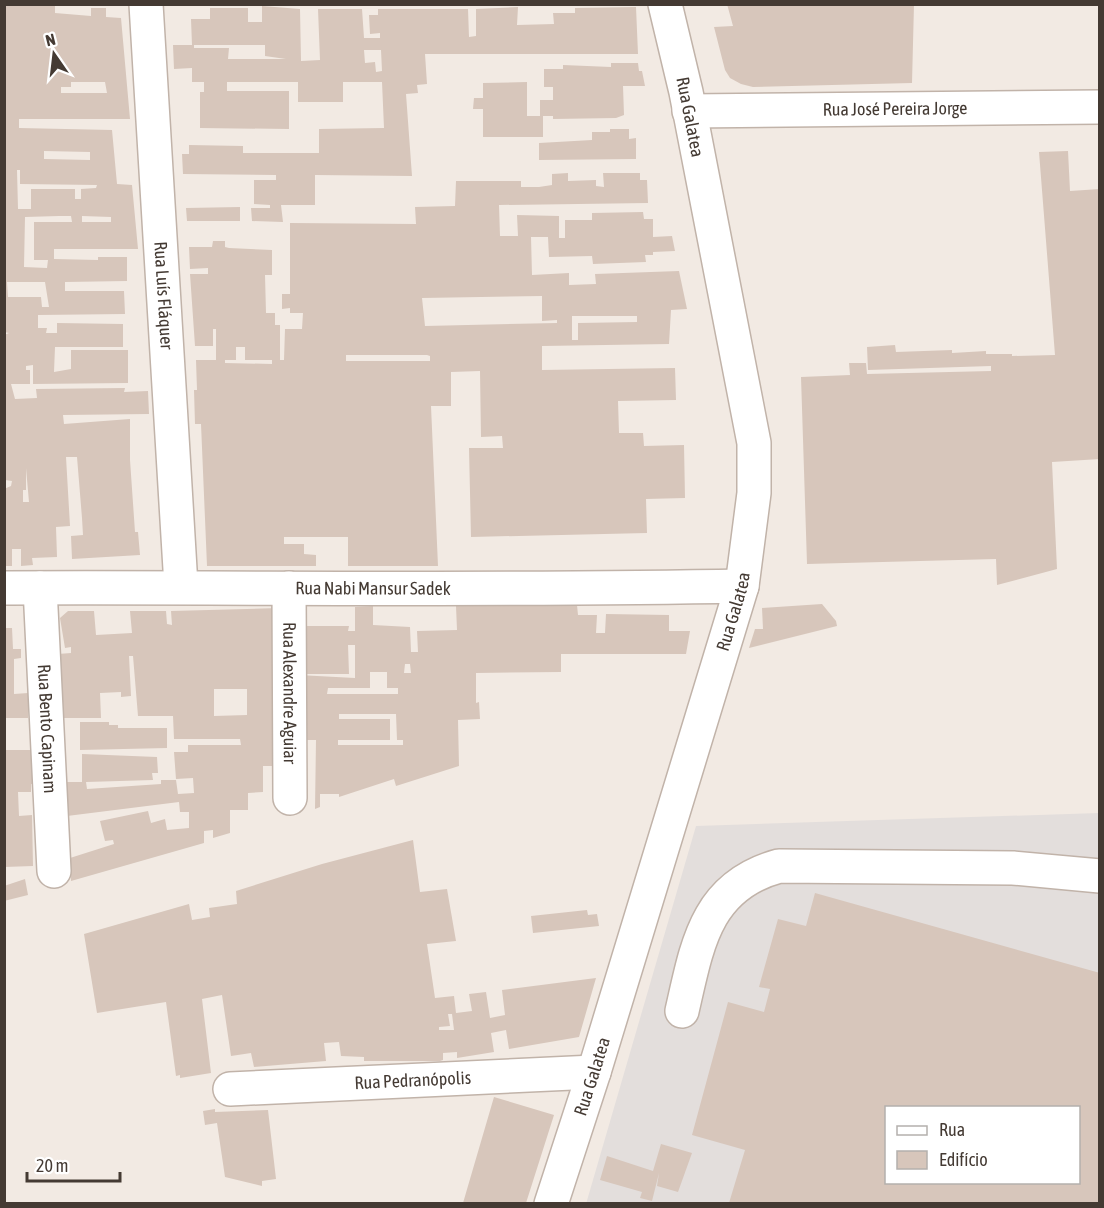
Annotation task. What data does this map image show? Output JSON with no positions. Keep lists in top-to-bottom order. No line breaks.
{"streets":{"street":["Rua José Pereira Jorge","Rua Galatea","Rua Luís Fláquer","Rua Nabi Mansur Sadek","Rua Alexandre Aguiar","Rua Bento Capinam","Rua Pedranópolis"]},"crossings":[["Rua José Pereira Jorge","Rua Galatea"],["Rua Galatea","Rua Nabi Mansur Sadek"],["Rua Galatea","Rua Pedranópolis"],["Rua Luís Fláquer","Rua Nabi Mansur Sadek"],["Rua Nabi Mansur Sadek","Rua Alexandre Aguiar"],["Rua Nabi Mansur Sadek","Rua Bento Capinam"]],"legend":["Rua","Edifício"],"scale_bar":"20 m","north":"top"}
